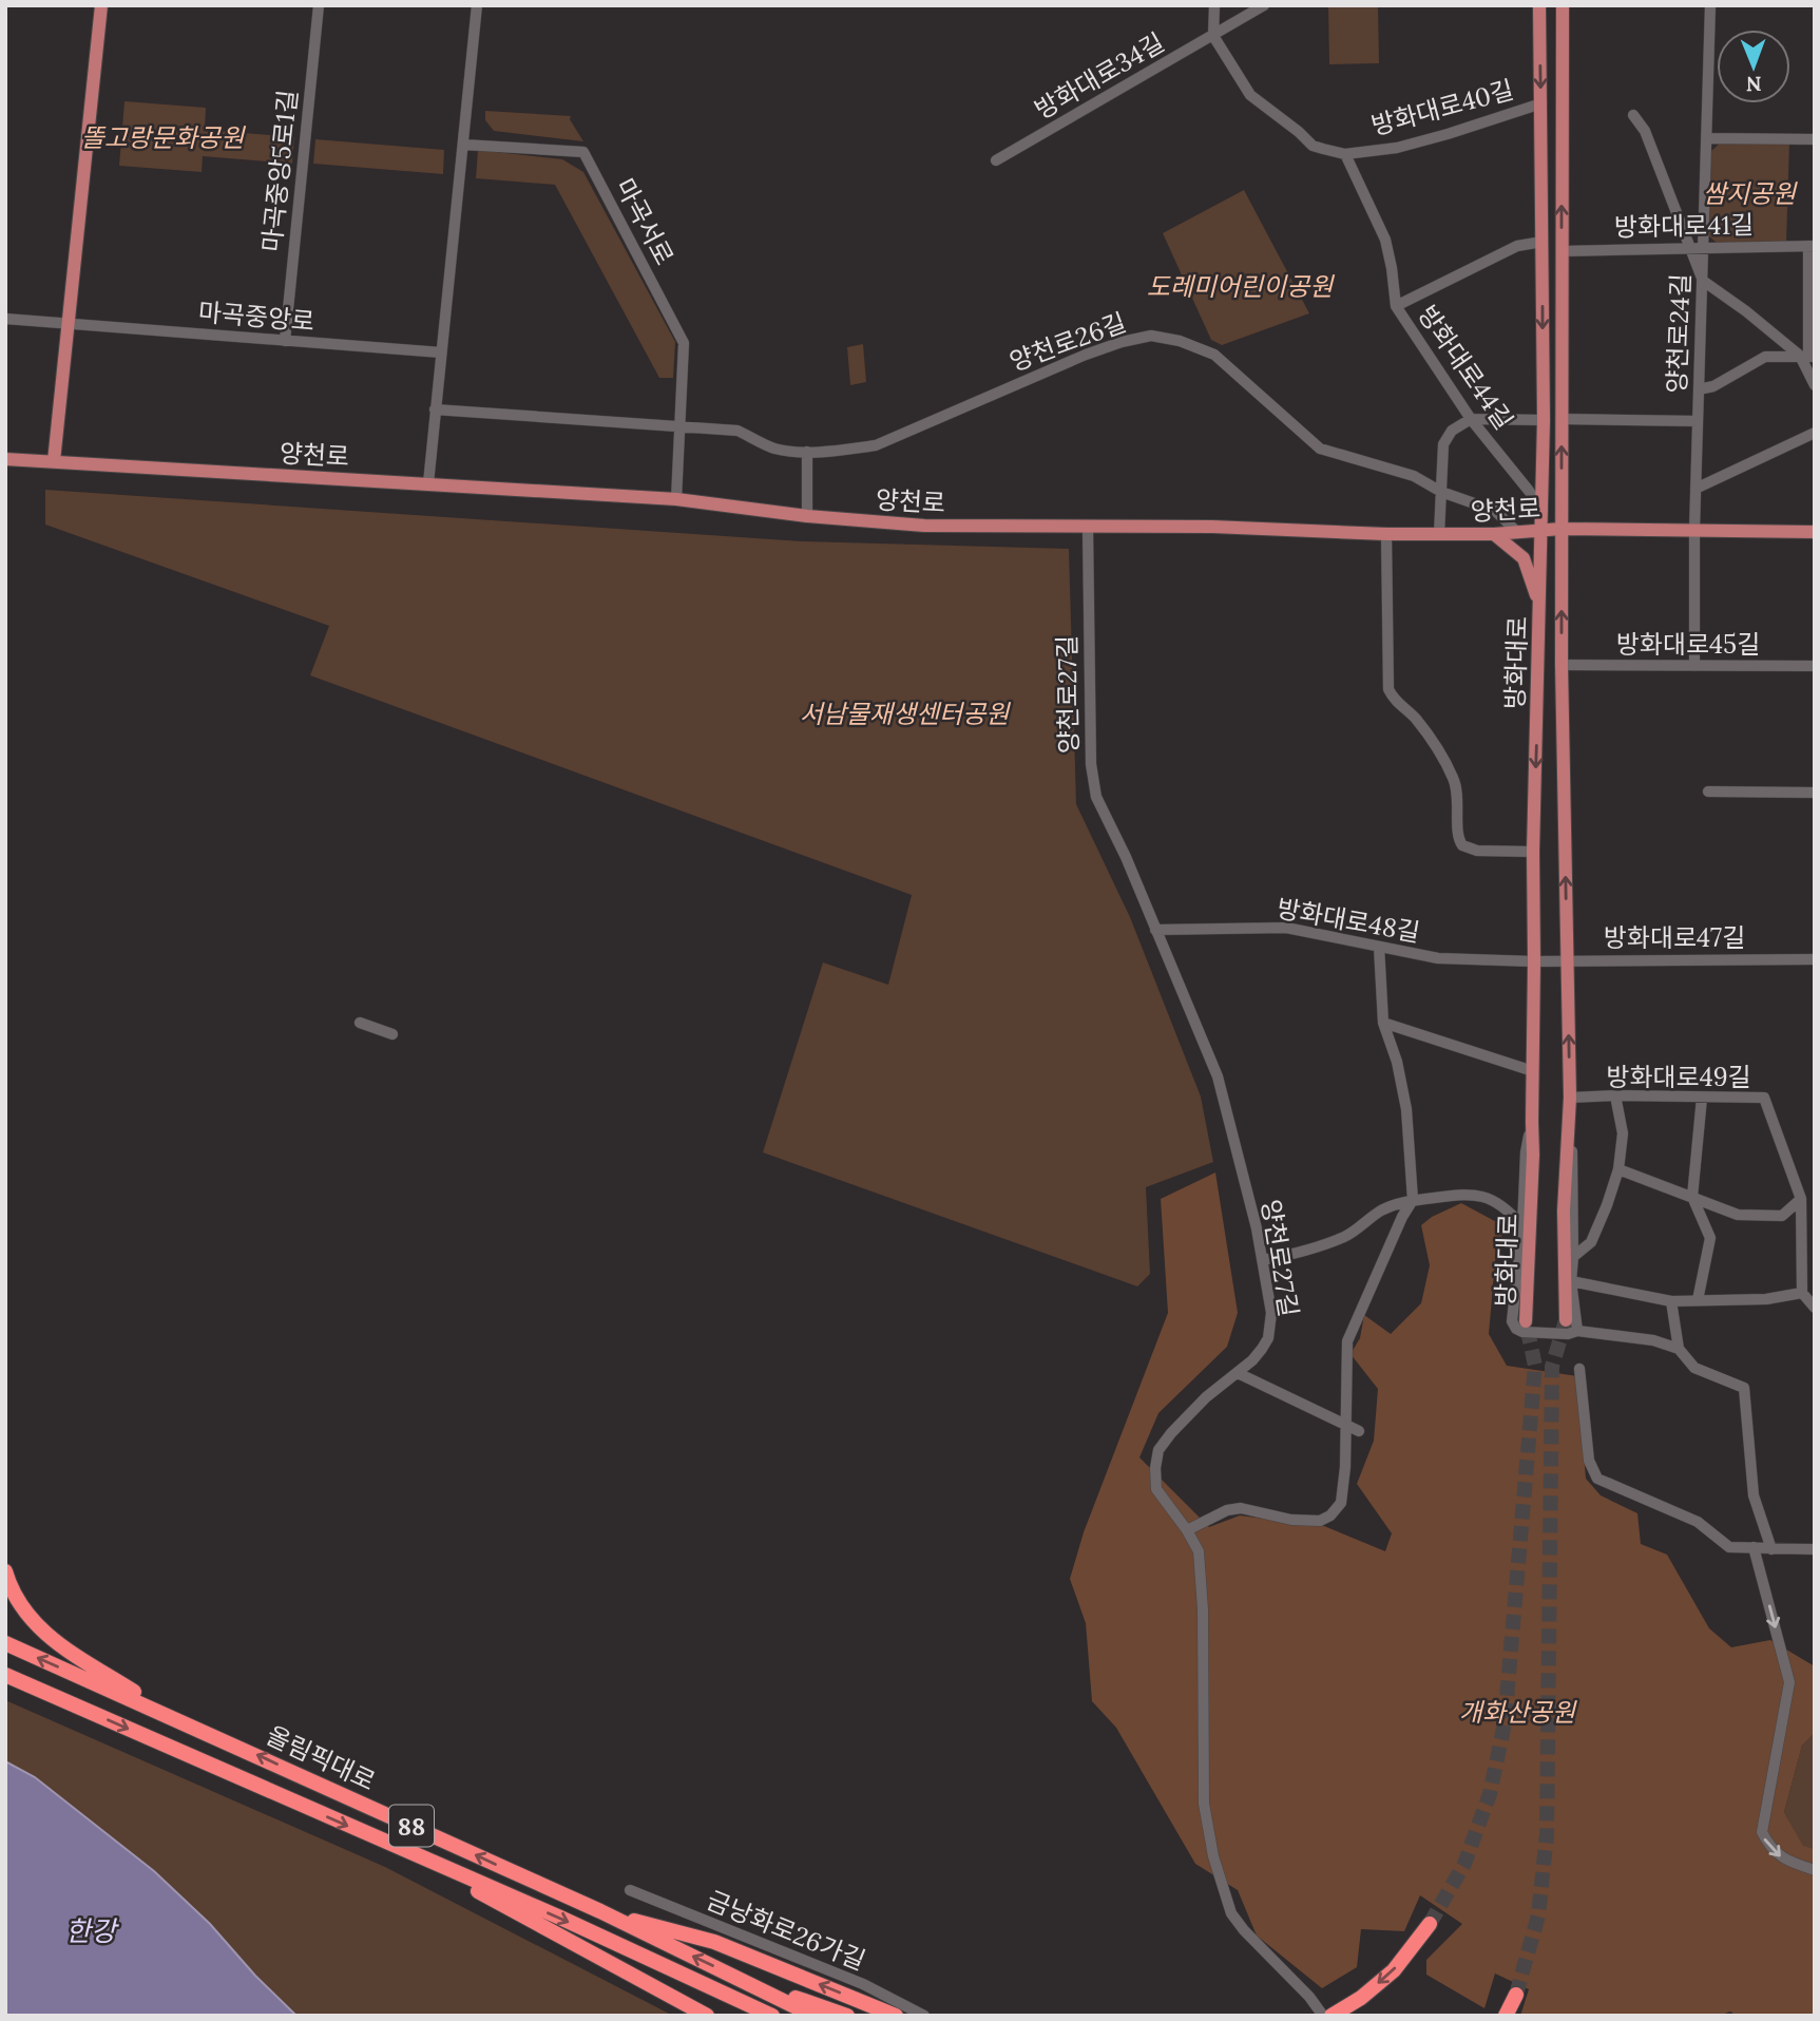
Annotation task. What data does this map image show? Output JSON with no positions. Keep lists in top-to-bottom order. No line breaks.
{"streets":{"highway":["올림픽대로","88"],"main road":["양천로","방화대로"],"street":["방화대로34길","방화대로40길","마곡중앙5로1길","마곡서로","방화대로41길","마곡중앙로","양천로24길","양천로26길","방화대로44길","방화대로45길","양천로27길","방화대로48길","방화대로47길","방화대로49길","금낭화로26가길"]},"crossings":[["방화대로34길","방화대로40길"],["방화대로40길","방화대로44길"],["방화대로40길","방화대로"],["마곡중앙5로1길","마곡중앙로"],["마곡서로","양천로"],["방화대로41길","양천로24길"],["방화대로41길","방화대로"],["양천로24길","양천로"],["양천로24길","방화대로45길"],["양천로26길","양천로"],["방화대로44길","방화대로"],["양천로","방화대로"],["양천로","양천로27길"],["방화대로45길","방화대로"],["방화대로","방화대로48길"],["방화대로","방화대로47길"],["방화대로","방화대로49길"],["양천로27길","방화대로48길"],["방화대로48길","방화대로47길"]],"water":["한강"],"parks":["똘고랑문화공원","쌈지공원","도레미어린이공원","서남물재생센터공원","개화산공원"],"north":"bottom"}
